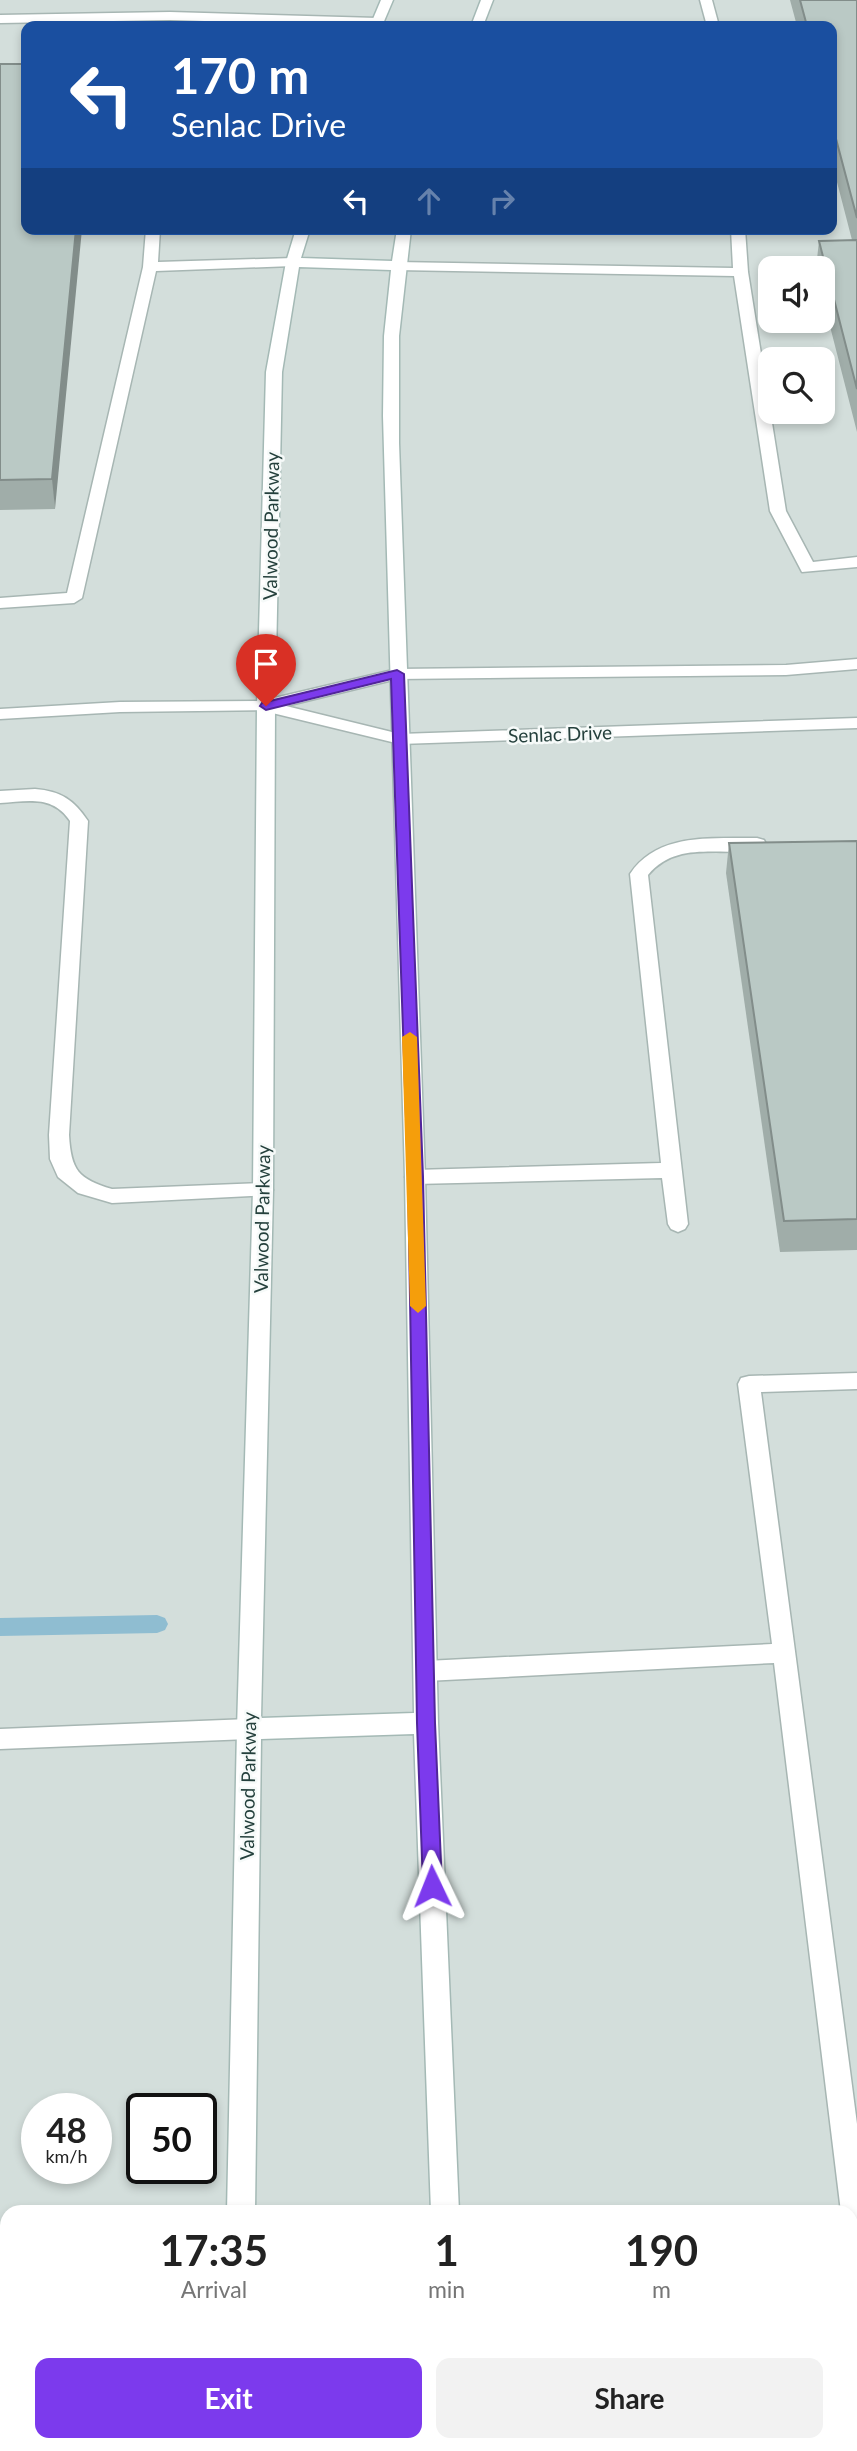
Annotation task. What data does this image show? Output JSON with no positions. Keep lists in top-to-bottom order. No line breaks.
{"streets":{"main road":["Valwood Parkway","Senlac Drive"]},"crossings":[["Valwood Parkway","Senlac Drive"]],"page":{"turn":["170 m","Senlac Drive"],"speed":"48 km/h","limit":"50","eta":["17:35","Arrival","1","min","190","m"],"buttons":["Exit","Share"]}}
